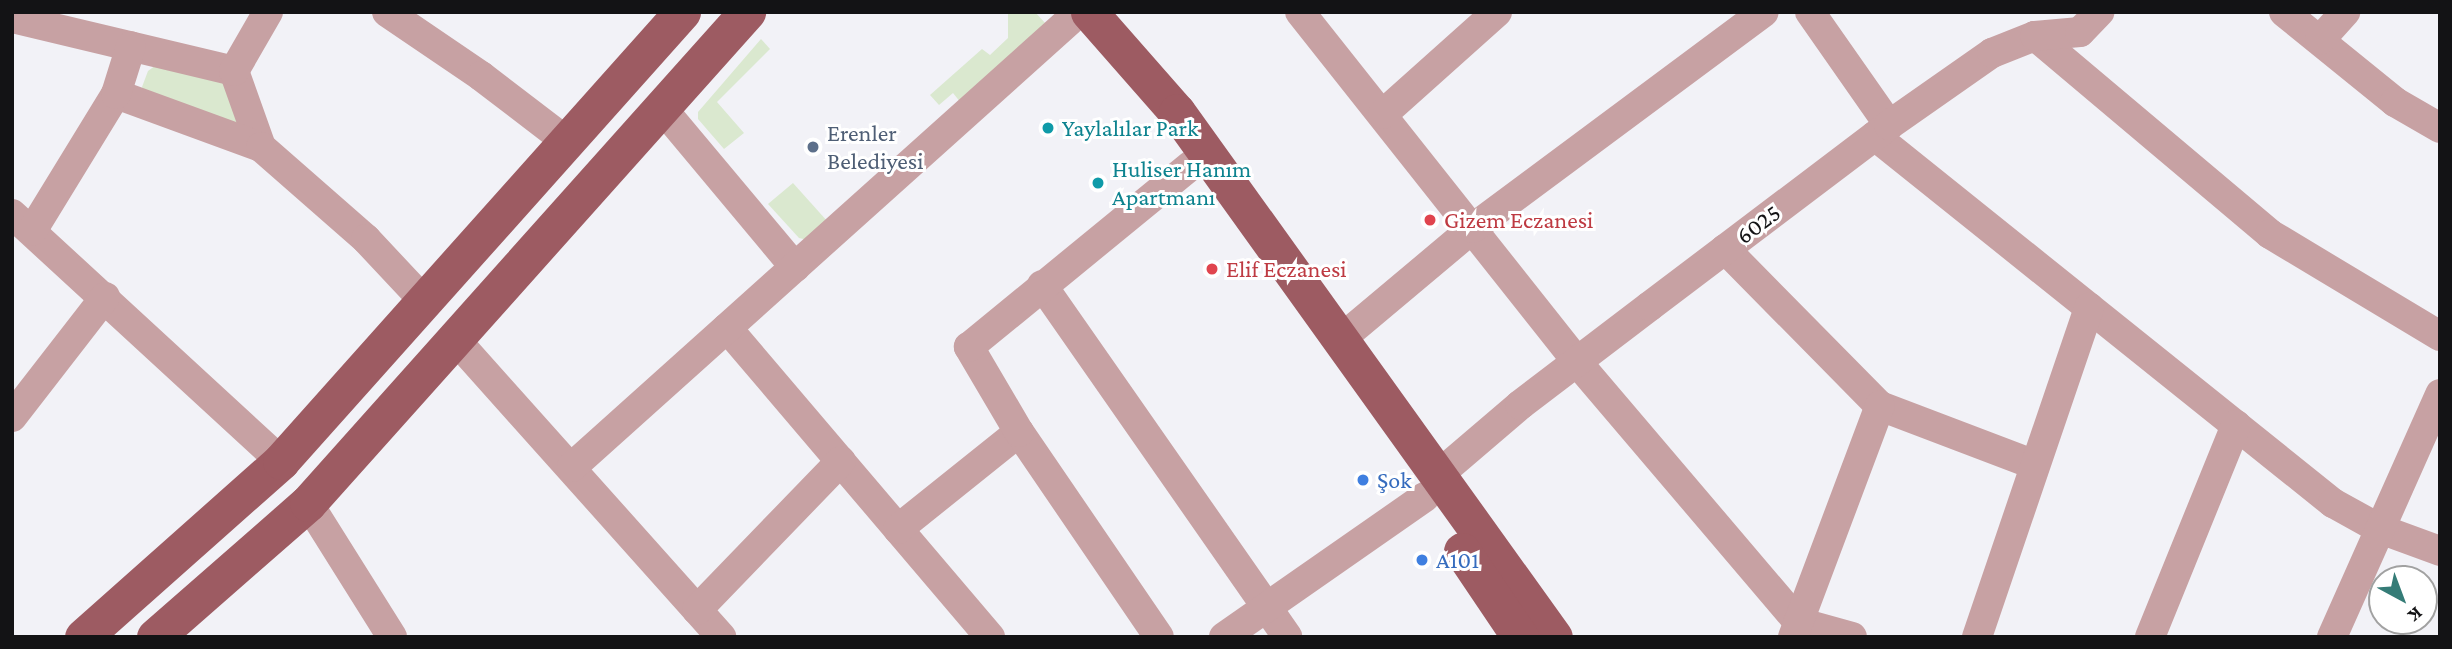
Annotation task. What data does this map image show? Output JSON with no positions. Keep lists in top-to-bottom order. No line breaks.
{"streets":{"street":["6025"]},"places":["Yaylalılar Park","Erenler Belediyesi","Huliser Hanım Apartmanı","Gizem Eczanesi","Elif Eczanesi","Şok","A101"],"north":"bottom right"}
